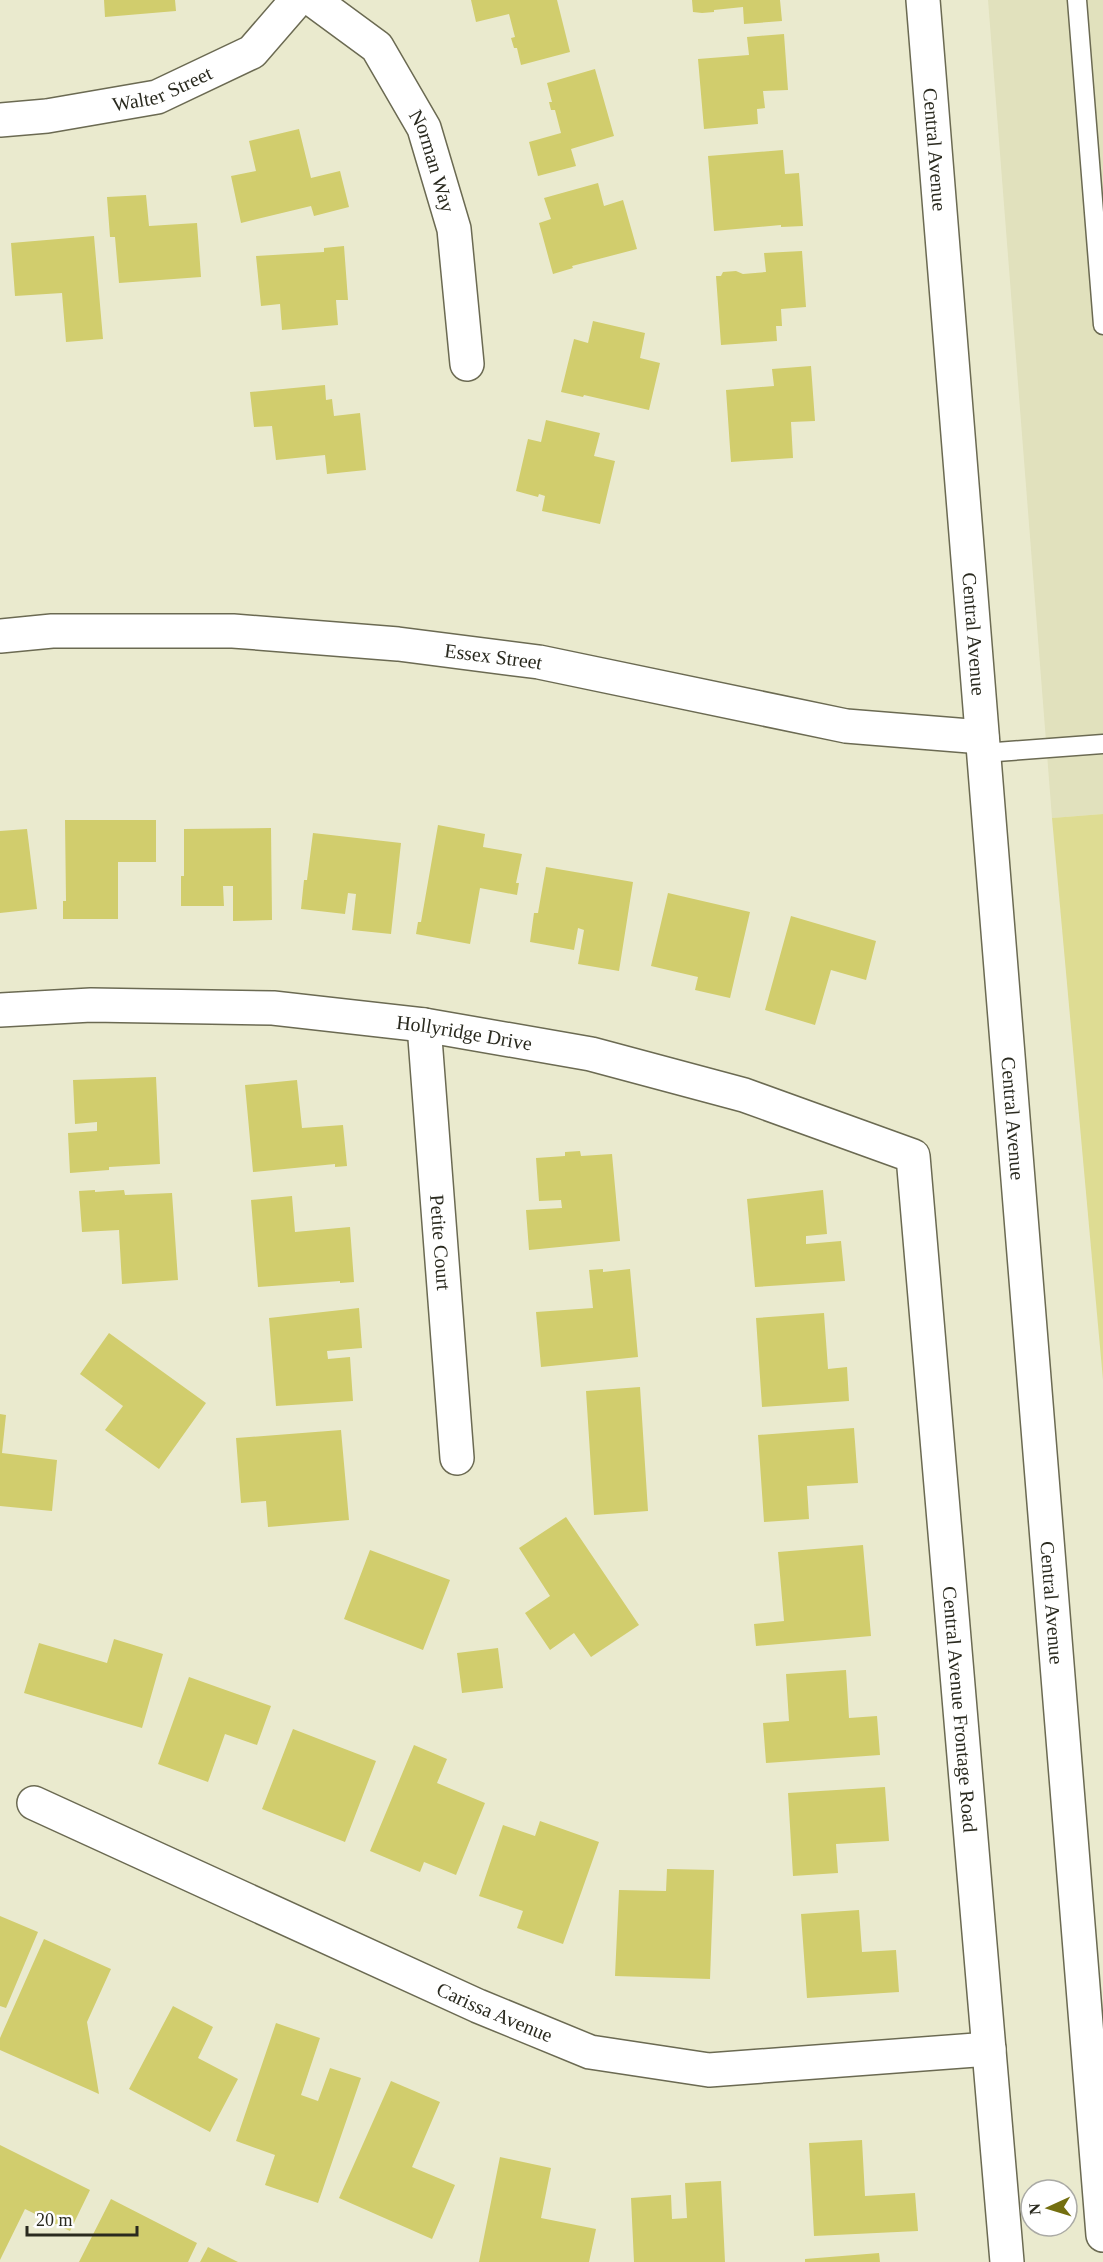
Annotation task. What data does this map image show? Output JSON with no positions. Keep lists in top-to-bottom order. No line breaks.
{"streets":{"street":["Walter Street","Central Avenue","Norman Way","Essex Street","Hollyridge Drive","Petite Court","Central Avenue Frontage Road","Carissa Avenue"]},"crossings":[["Central Avenue","Essex Street"],["Hollyridge Drive","Petite Court"],["Hollyridge Drive","Central Avenue Frontage Road"],["Central Avenue Frontage Road","Carissa Avenue"]],"scale_bar":"20 m","north":"left"}
